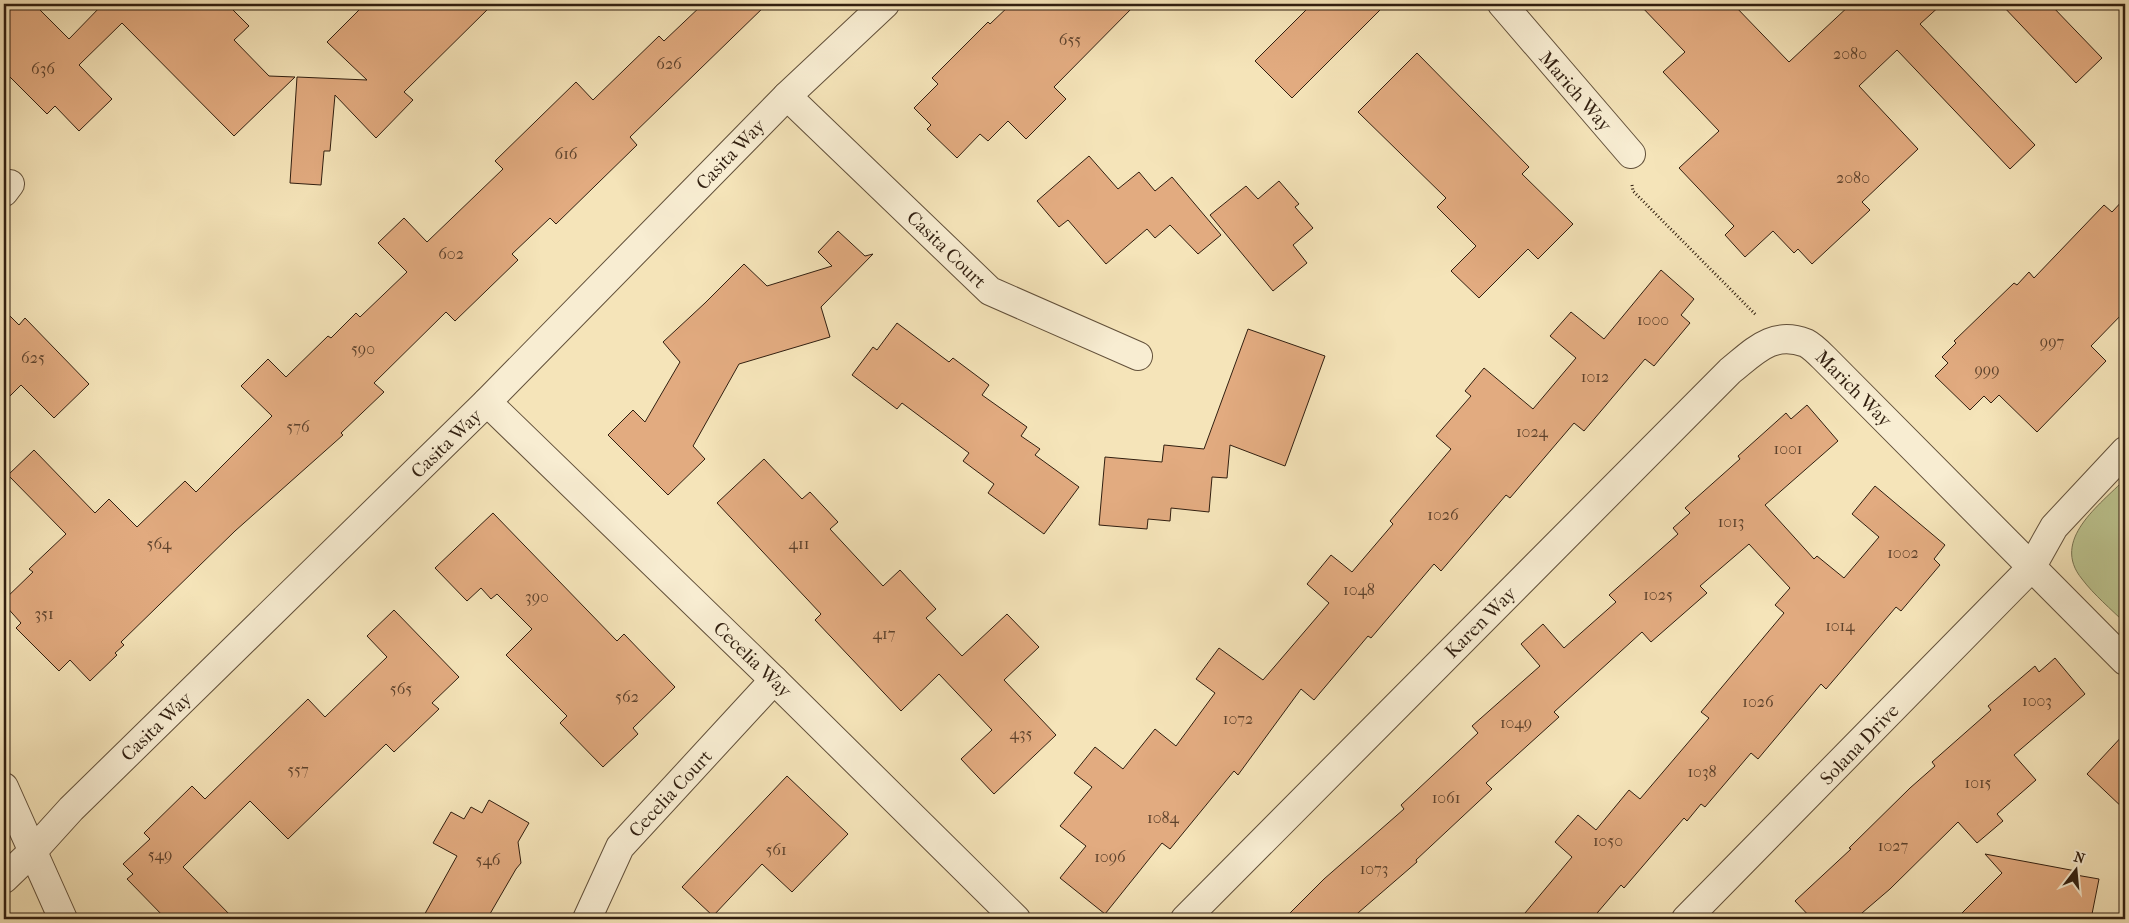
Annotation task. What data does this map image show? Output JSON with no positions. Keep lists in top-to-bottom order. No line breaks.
{"streets":{"street":["Marich Way","Casita Way","Casita Court","Karen Way","Cecelia Way","Solana Drive","Cecelia Court"]},"crossings":[["Marich Way","Karen Way"],["Marich Way","Solana Drive"],["Casita Way","Casita Court"],["Casita Way","Cecelia Way"],["Cecelia Way","Cecelia Court"]],"house_numbers":["655","2080","626","636","616","2080","602","1000","997","590","625","999","1012","576","1024","1001","1026","1013","564","411","1002","1048","1025","390","351","1014","417","565","562","1003","1026","1072","1049","435","557","1038","1015","1061","1084","1050","1027","561","549","1096","546","1073"],"north":"top"}
